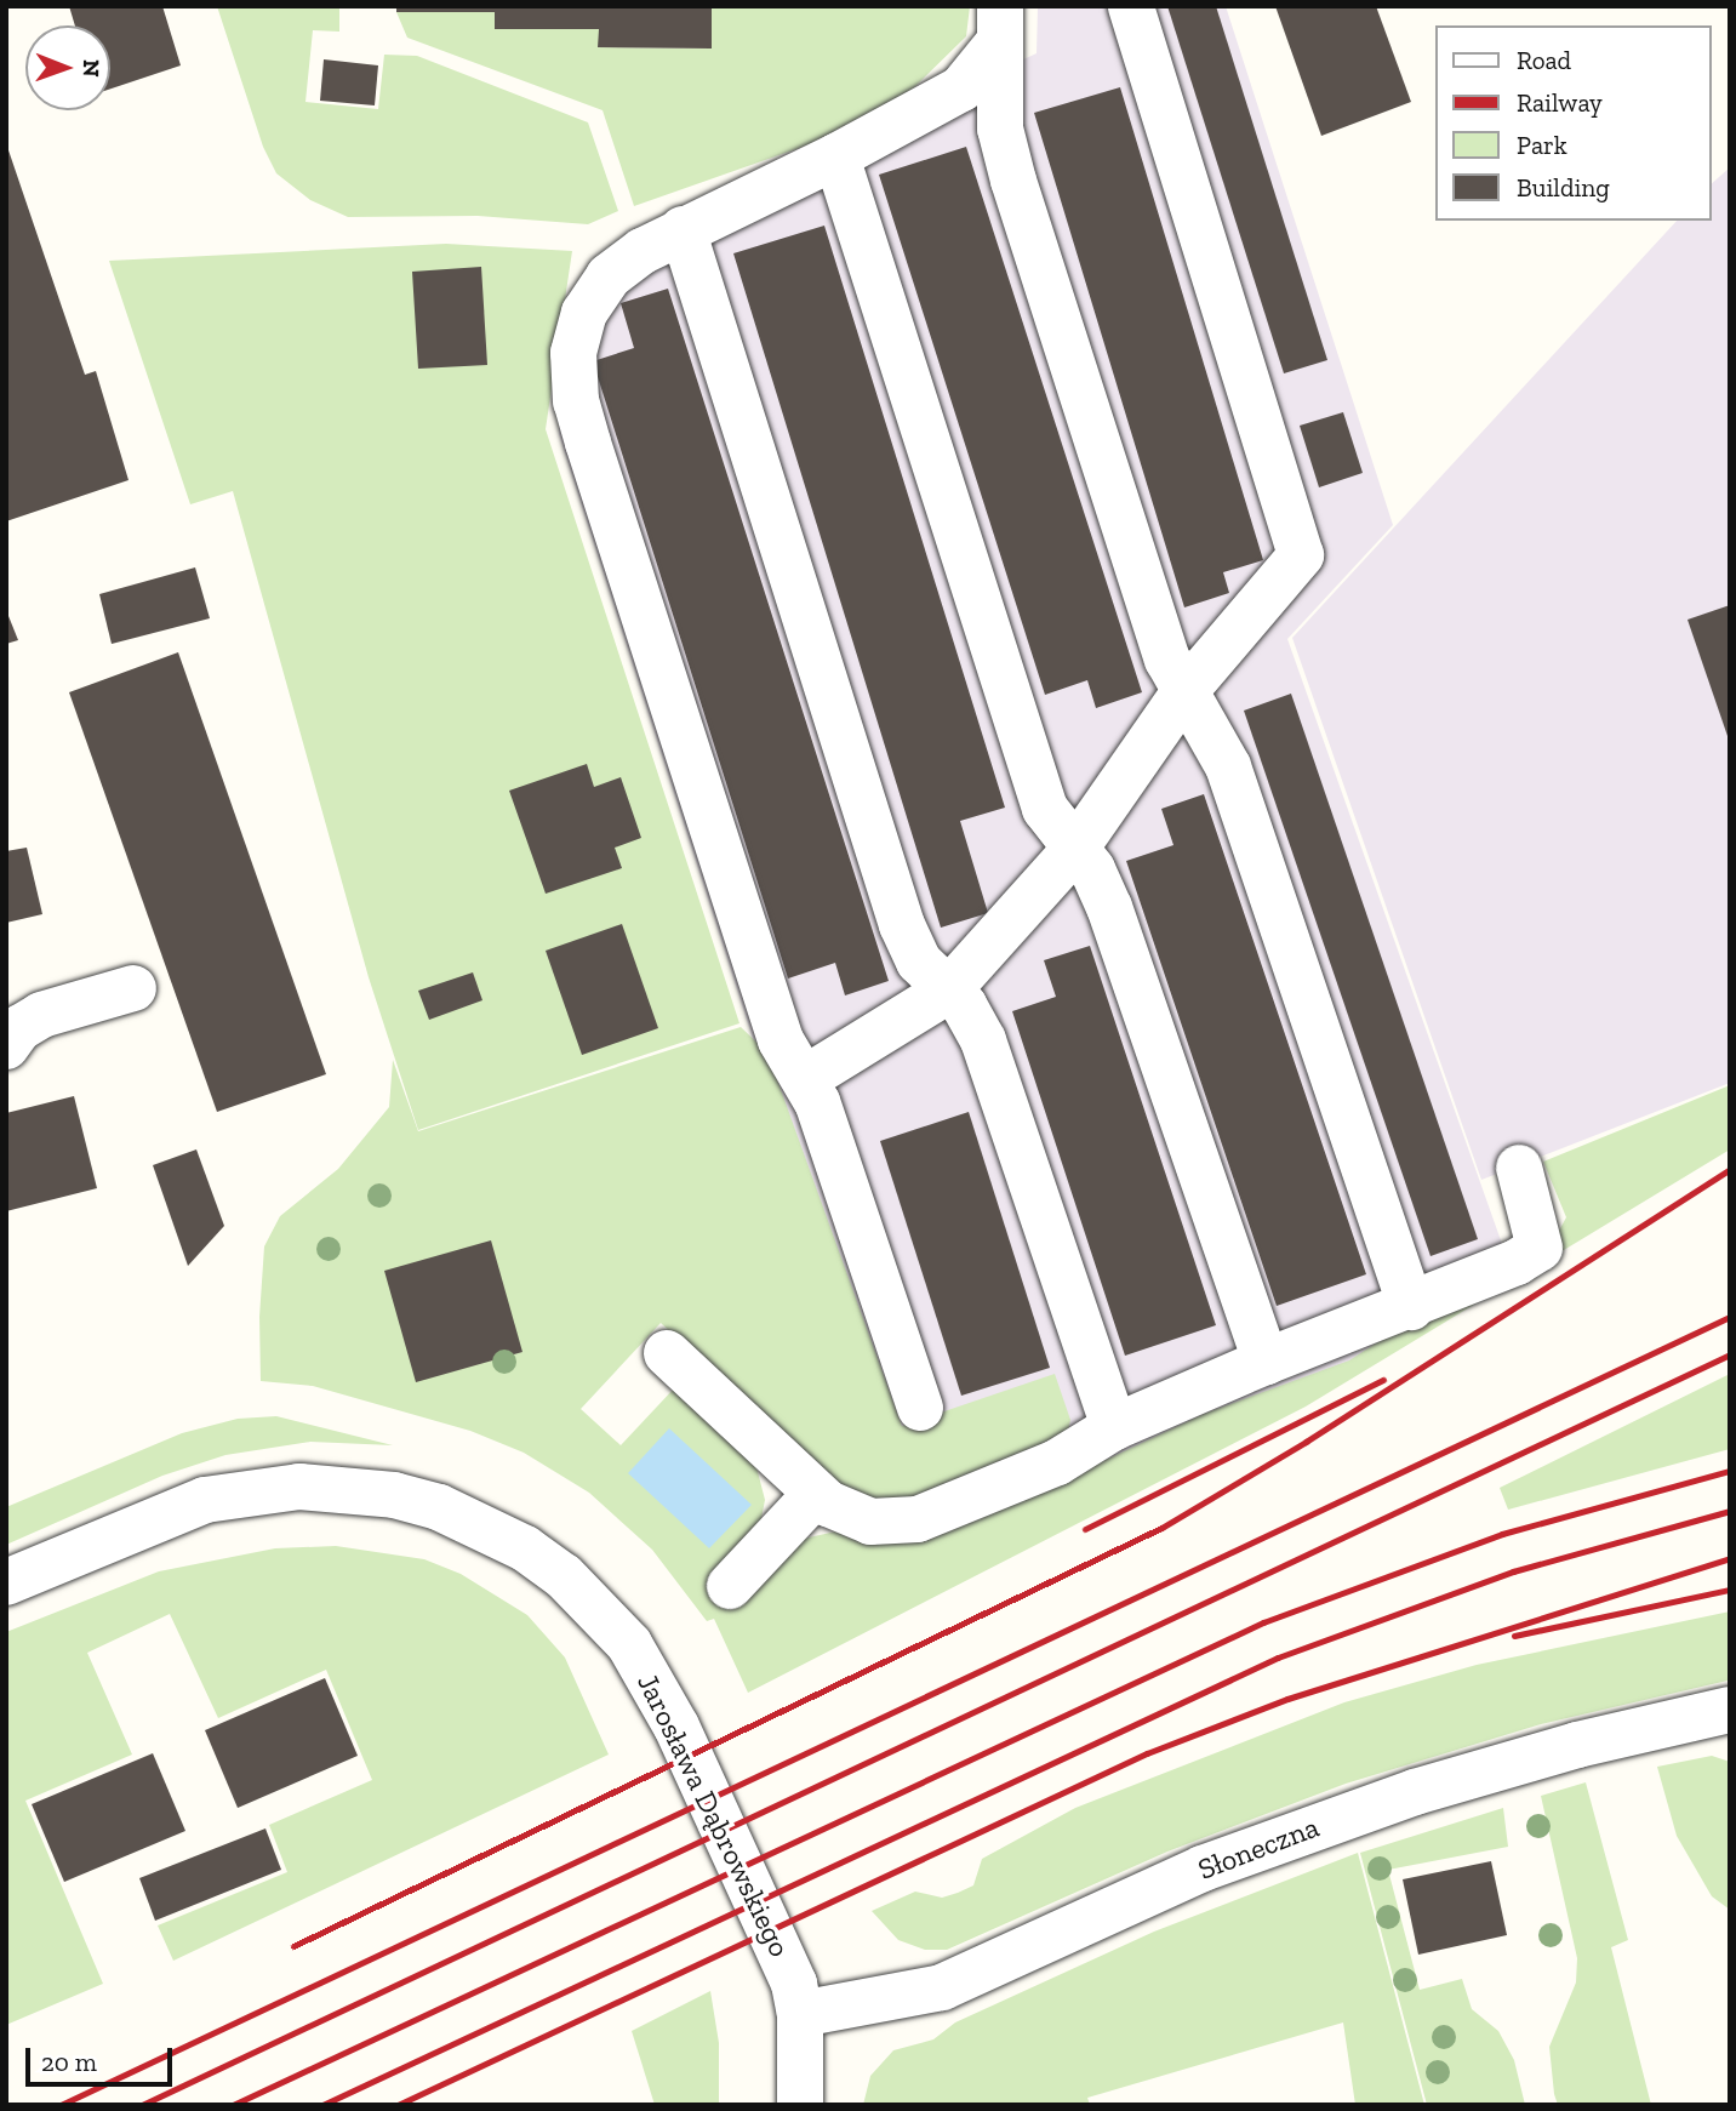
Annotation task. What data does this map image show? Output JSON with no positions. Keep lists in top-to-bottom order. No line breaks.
{"streets":{"street":["Jarosława Dąbrowskiego","Słoneczna"]},"crossings":[["Jarosława Dąbrowskiego","Słoneczna"]],"legend":["Road","Railway","Park","Building"],"scale_bar":"20 m","north":"right"}
